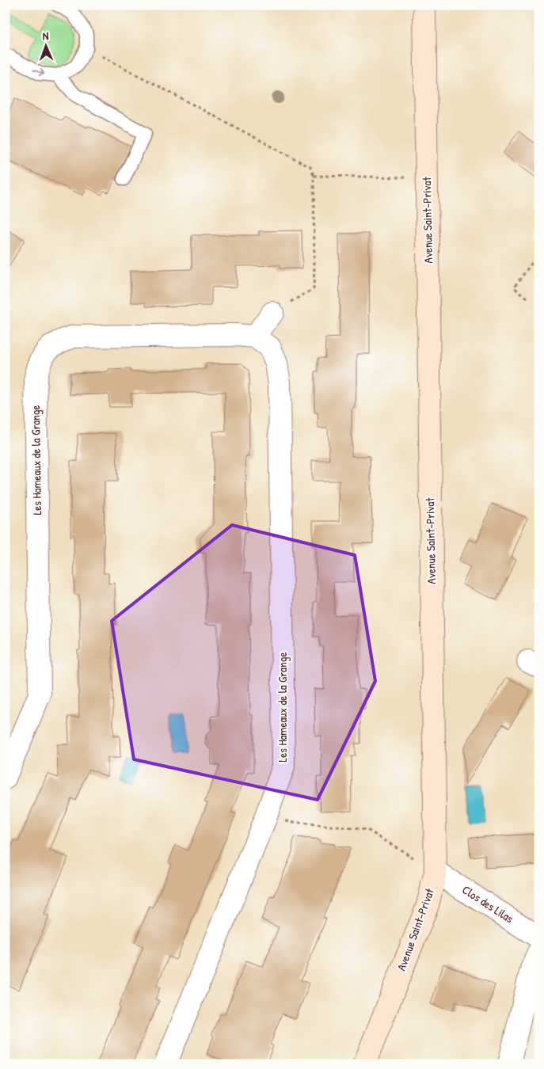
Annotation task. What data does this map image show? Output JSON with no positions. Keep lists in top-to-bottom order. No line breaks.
{"streets":{"street":["Avenue Saint-Privat","Les Hameaux de la Grange","Clos des Lilas"]},"crossings":[["Avenue Saint-Privat","Clos des Lilas"]],"north":"top"}
